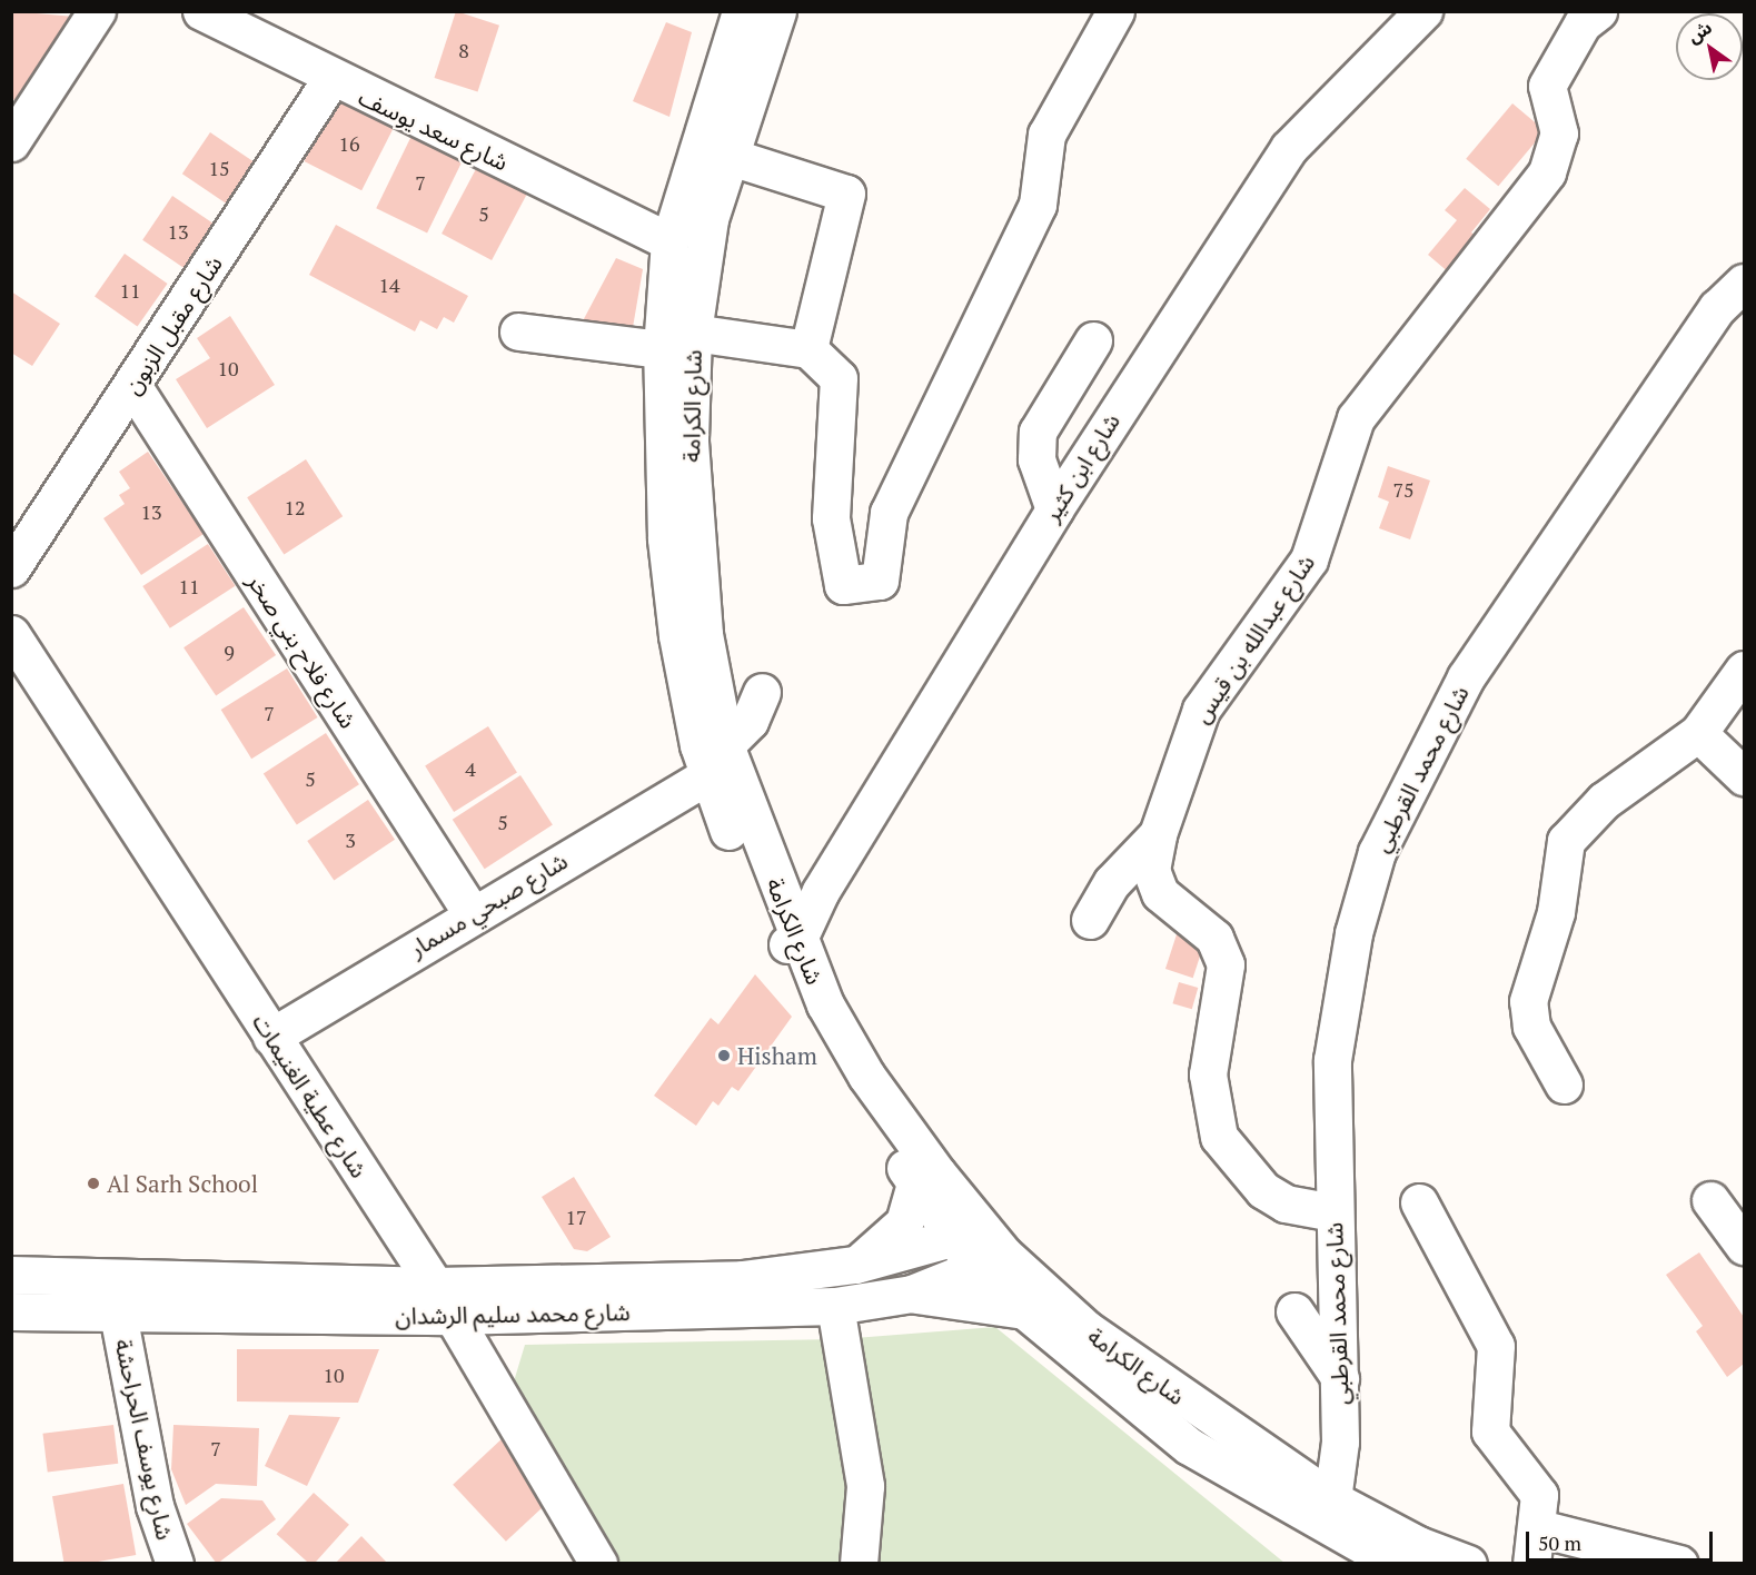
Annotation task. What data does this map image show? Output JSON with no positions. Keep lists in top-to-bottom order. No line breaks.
{"streets":{"street":["شارع سعد يوسف","شارع مقبل الزبون","شارع الكرامة","شارع ابن كثير","شارع عبدالله بن قيس","شارع فلاح بني صخر","شارع محمد القرطبي","شارع صبحي مسمار","شارع عطية الغنيمات","شارع محمد سليم الرشدان","شارع يوسف الحراحشة"]},"crossings":[["شارع سعد يوسف","شارع مقبل الزبون"],["شارع سعد يوسف","شارع الكرامة"],["شارع مقبل الزبون","شارع فلاح بني صخر"],["شارع الكرامة","شارع ابن كثير"],["شارع الكرامة","شارع محمد القرطبي"],["شارع الكرامة","شارع صبحي مسمار"],["شارع الكرامة","شارع محمد سليم الرشدان"],["شارع عبدالله بن قيس","شارع محمد القرطبي"],["شارع فلاح بني صخر","شارع صبحي مسمار"],["شارع صبحي مسمار","شارع عطية الغنيمات"],["شارع عطية الغنيمات","شارع محمد سليم الرشدان"],["شارع محمد سليم الرشدان","شارع يوسف الحراحشة"]],"places":["Hisham","Al Sarh School"],"house_numbers":["8","16","15","7","5","13","14","11","10","75","12","13","11","9","7","4","5","5","3","17","10","7"],"scale_bar":"50 m","north":"top left"}
